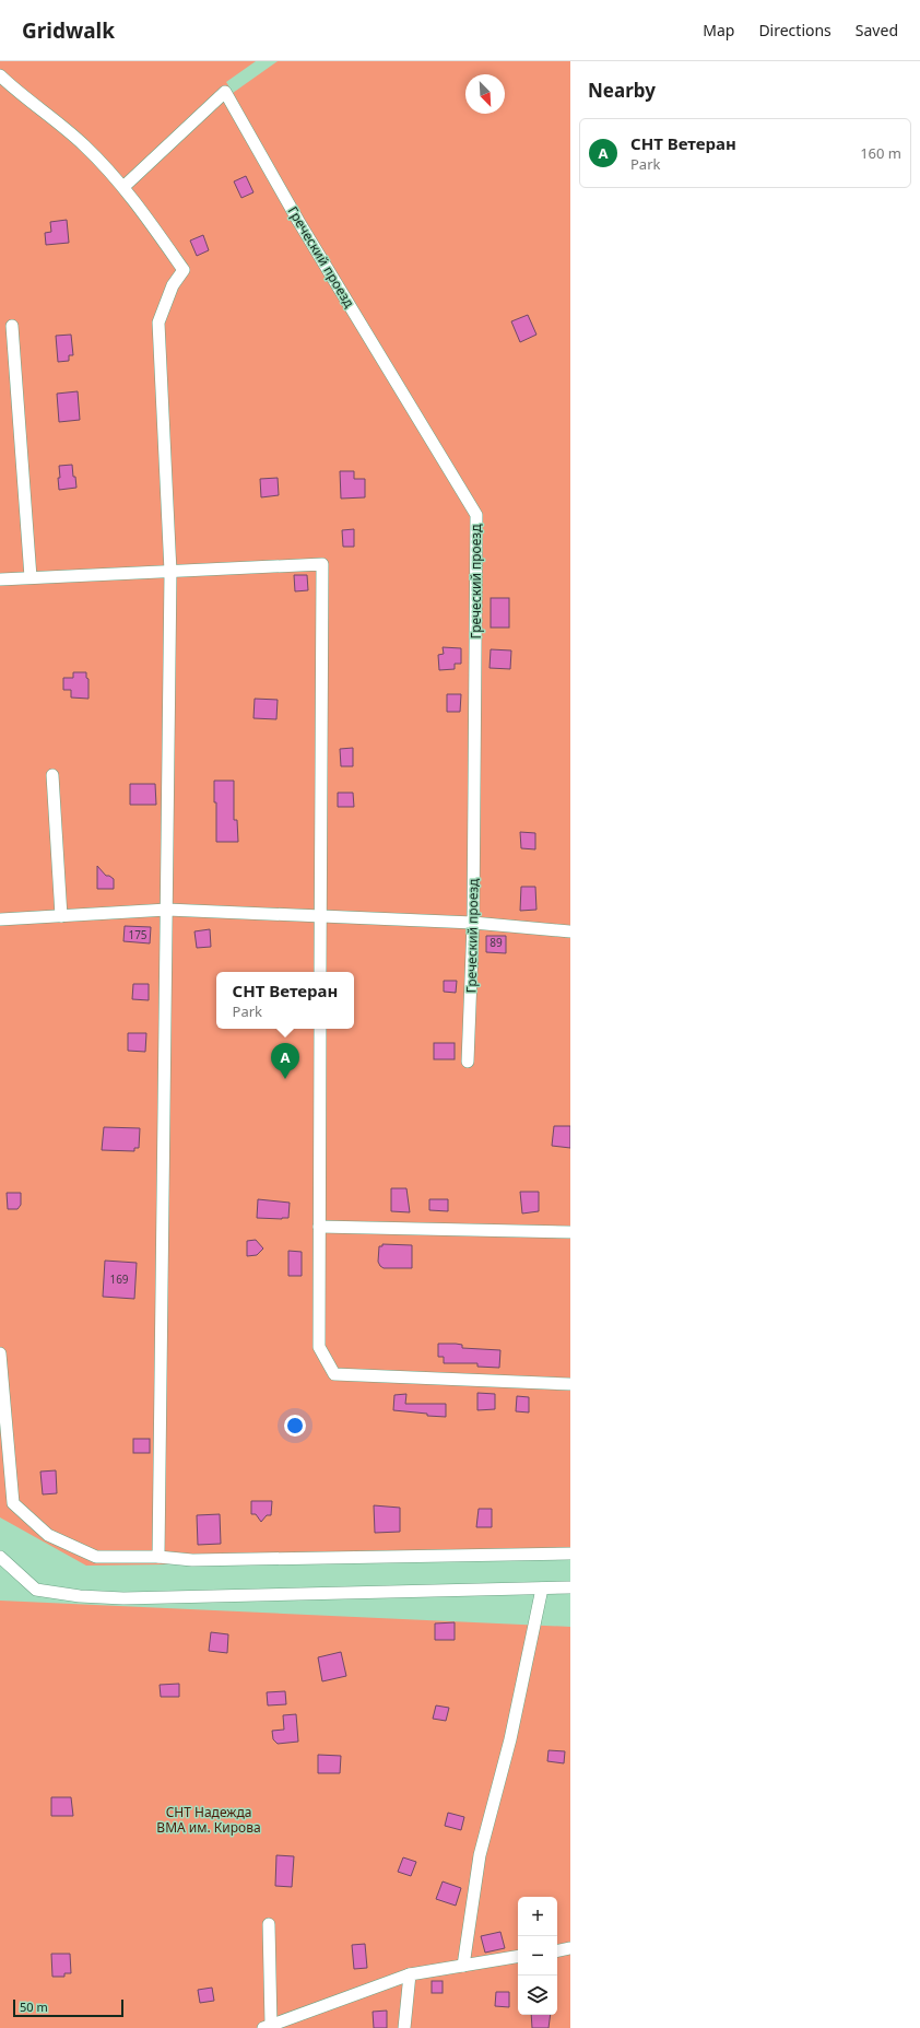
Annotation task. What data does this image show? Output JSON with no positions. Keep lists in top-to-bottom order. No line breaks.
{"streets":{"street":["Греческий проезд"]},"parks":["СНТ Надежда ВМА им. Кирова"],"house_numbers":["175","89","169"],"scale_bar":"50 m","north":"bottom right","page":{"header":"Gridwalk","nav":["Map","Directions","Saved"],"heading":"Nearby","list":[{"mark":"A","name":"СНТ Ветеран","note":"Park","value":"160 m"}],"popup":["СНТ Ветеран","Park"],"pins":"A","map_buttons":["+","−"],"scale":"50 m"}}
